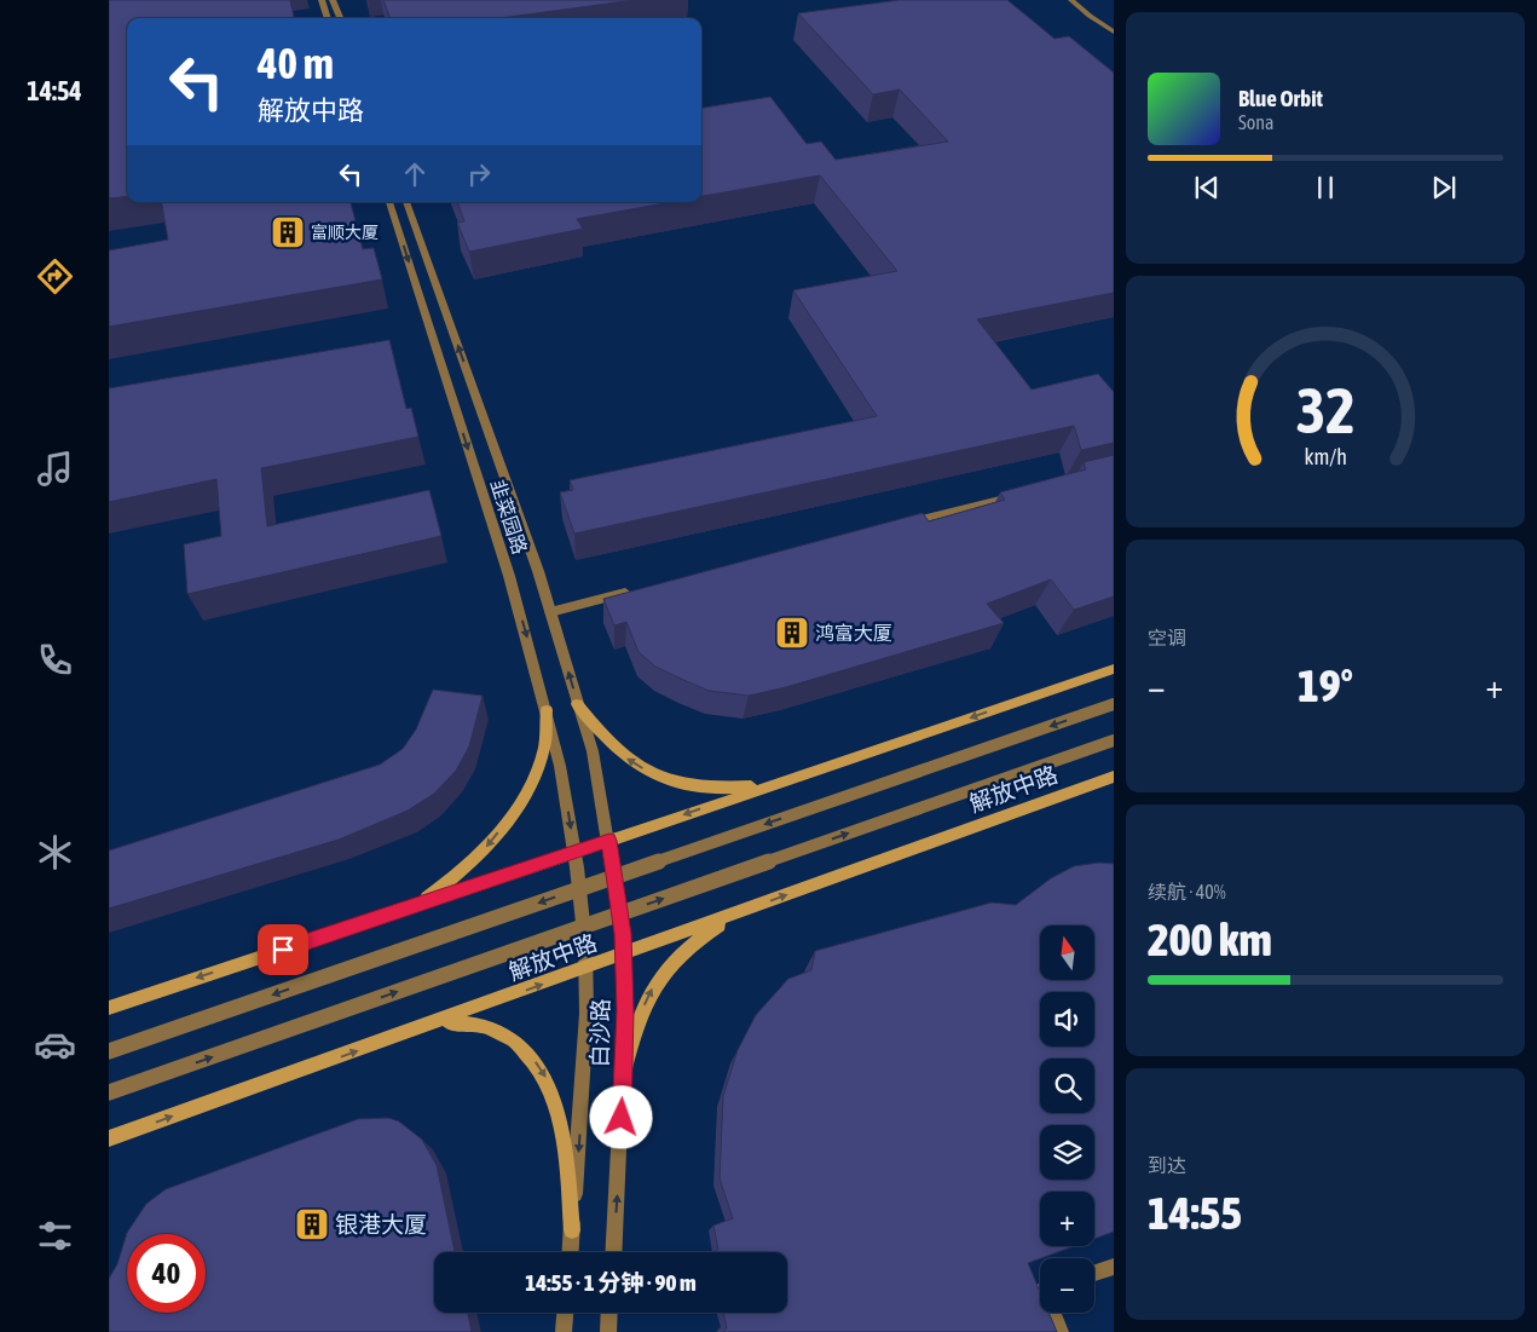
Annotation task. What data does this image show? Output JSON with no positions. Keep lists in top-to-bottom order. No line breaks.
{"streets":{"main road":["解放中路"],"street":["韭菜园路","白沙路"]},"crossings":[["韭菜园路","白沙路"],["解放中路","白沙路"]],"places":{"building":["富顺大厦","鸿富大厦","银港大厦"]},"north":"top","page":{"tabs":"14:54","turn":["40 m","解放中路"],"song":["Blue Orbit","Sona"],"tile":["空调",["续航 · 40%","200 km"],["到达","14:55"]],"heat":["−","19°","+"],"map_buttons":["+","−"],"limit":"40","trip":"14:55 · 1 分钟 · 90 m","gauge":["32","km/h"]}}
